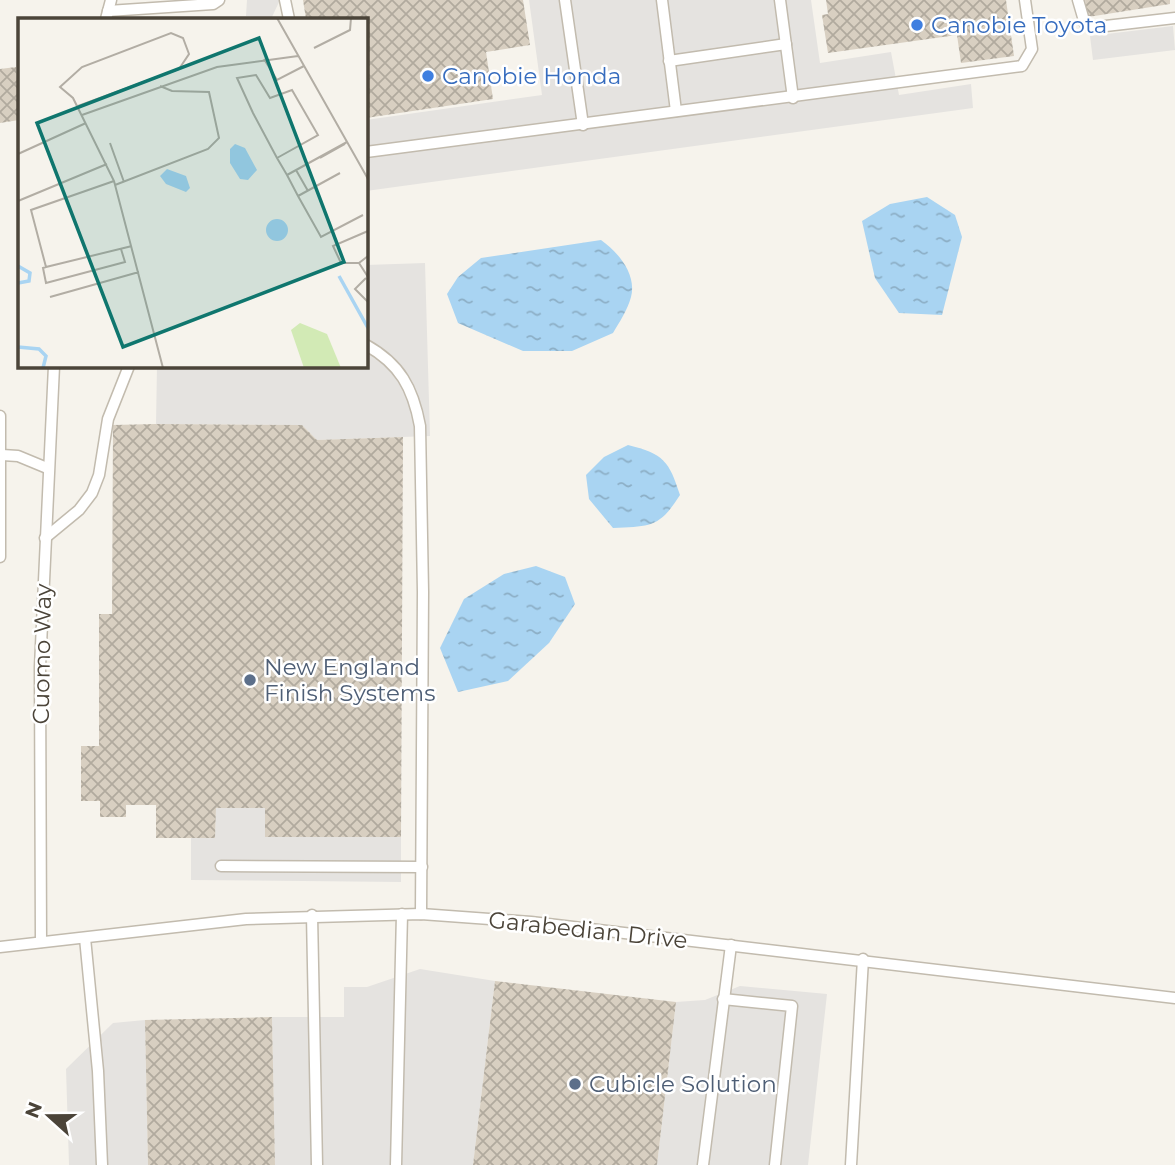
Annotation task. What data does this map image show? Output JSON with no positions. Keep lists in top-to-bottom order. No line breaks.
{"streets":{"lane":["Cuomo Way","Garabedian Drive"]},"crossings":[["Cuomo Way","Garabedian Drive"]],"places":["Canobie Toyota","Canobie Honda","New England Finish Systems","Cubicle Solution"],"north":"left"}
